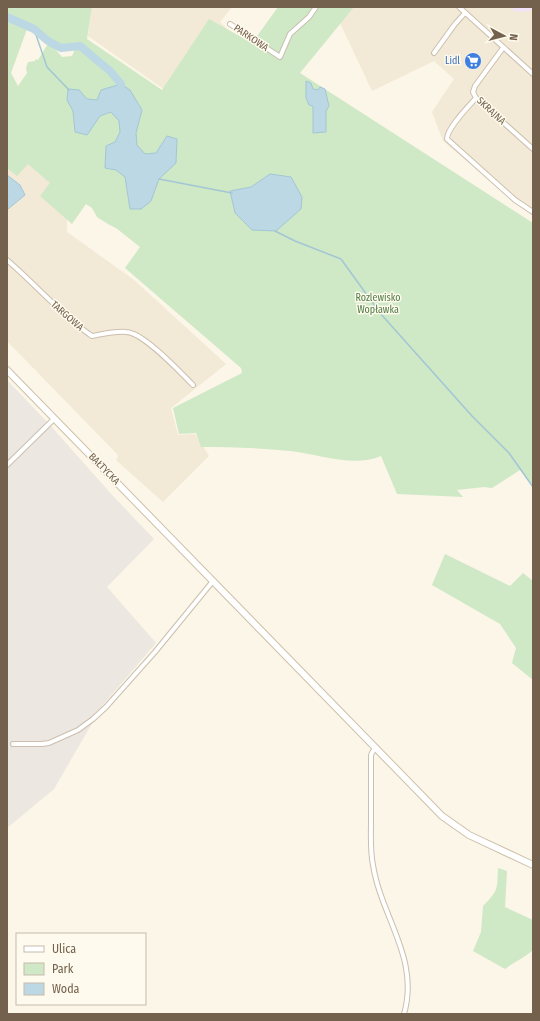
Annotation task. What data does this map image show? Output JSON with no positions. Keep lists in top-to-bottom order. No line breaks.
{"streets":{"main road":["BAŁTYCKA"],"street":["PARKOWA","SKRAJNA","TARGOWA"]},"parks":["Rozlewisko Wopławka"],"places":{"supermarket":["Lidl"]},"legend":["Ulica","Park","Woda"],"north":"right"}
